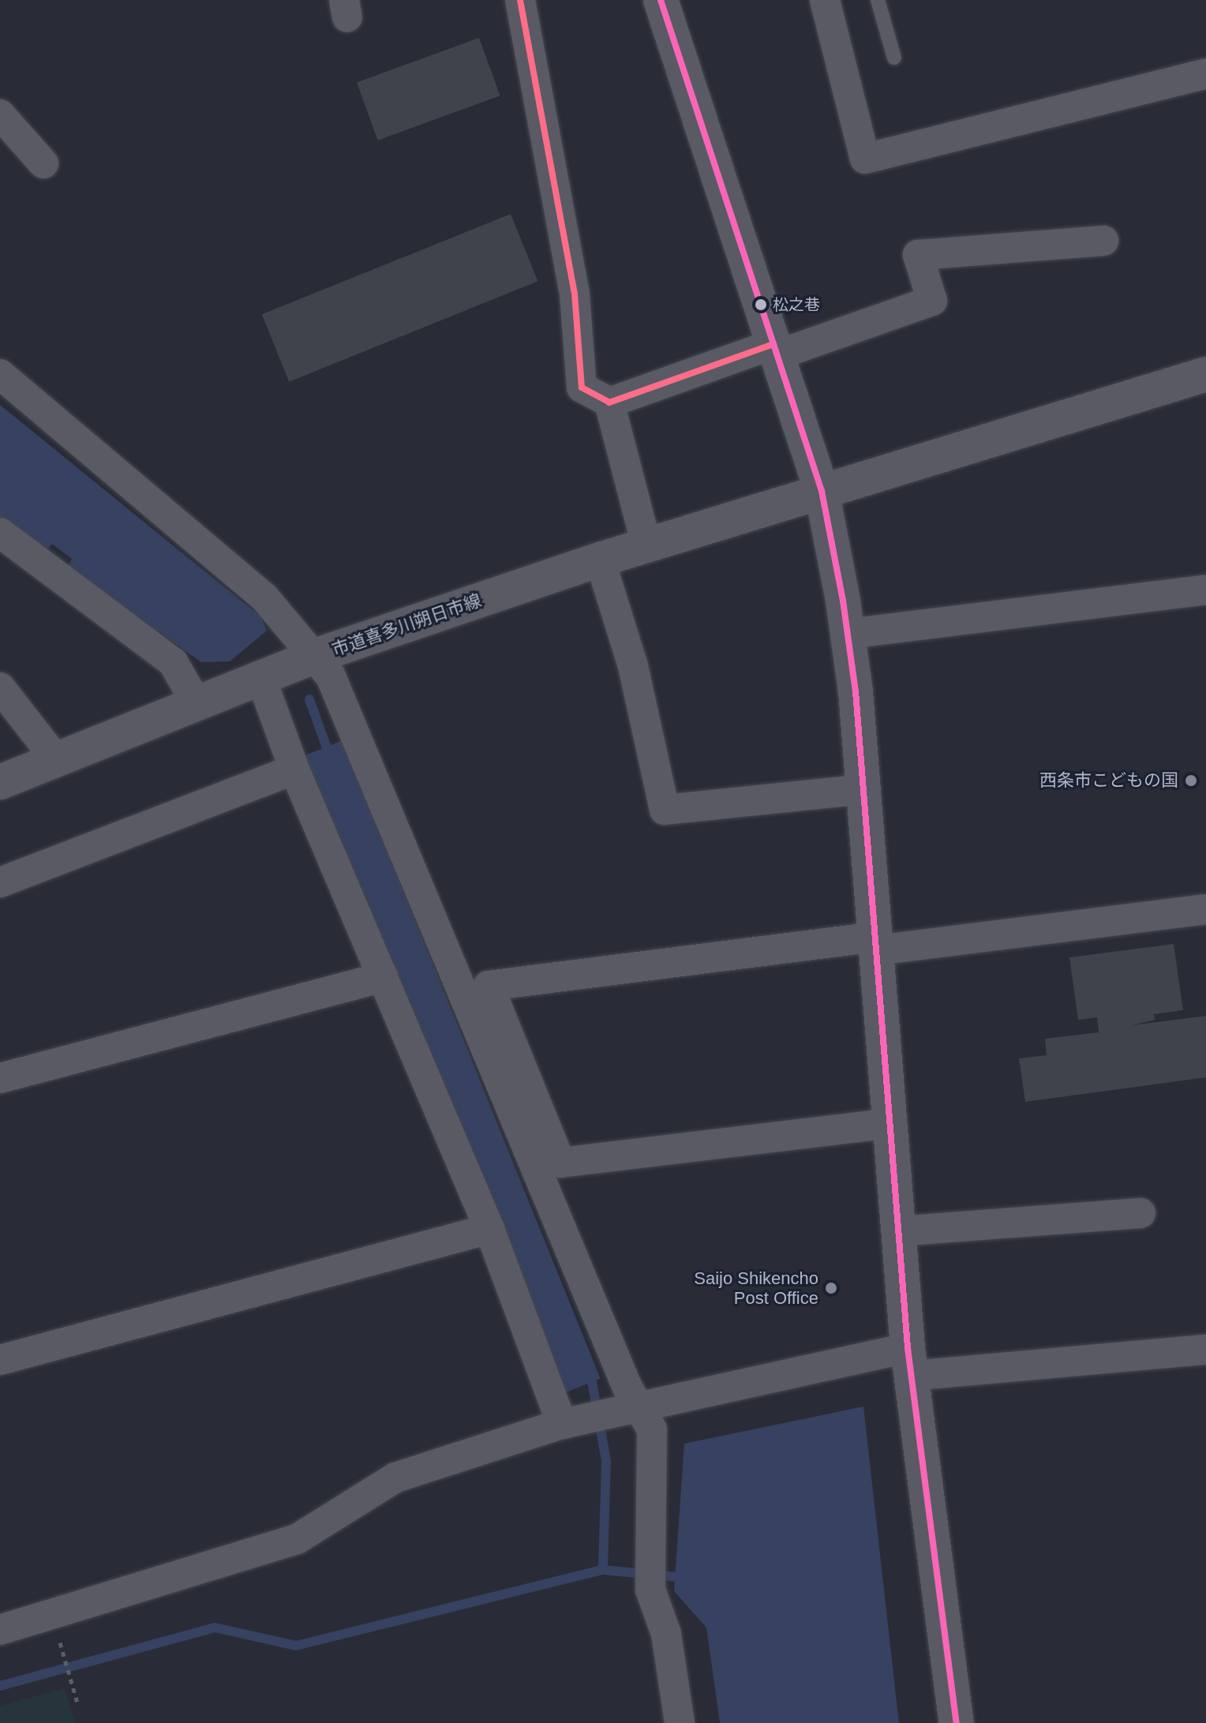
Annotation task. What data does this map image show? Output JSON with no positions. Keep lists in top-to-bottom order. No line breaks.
{"streets":{"street":["市道喜多川朔日市線"]},"places":["松之巷","西条市こどもの国","Saijo Shikencho Post Office"]}
